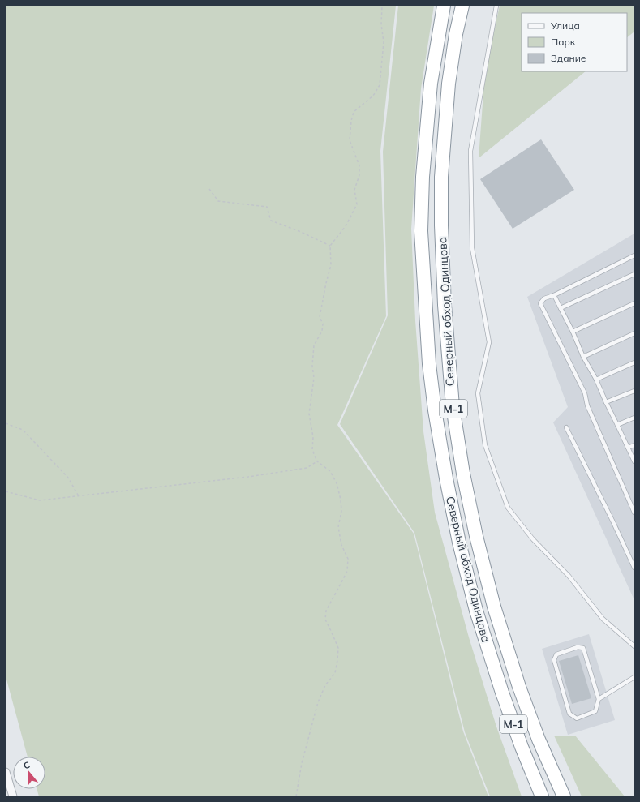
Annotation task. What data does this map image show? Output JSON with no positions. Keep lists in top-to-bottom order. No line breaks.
{"streets":{"highway":["Северный обход Одинцова","М-1"]},"legend":["Улица","Парк","Здание"],"north":"top"}
